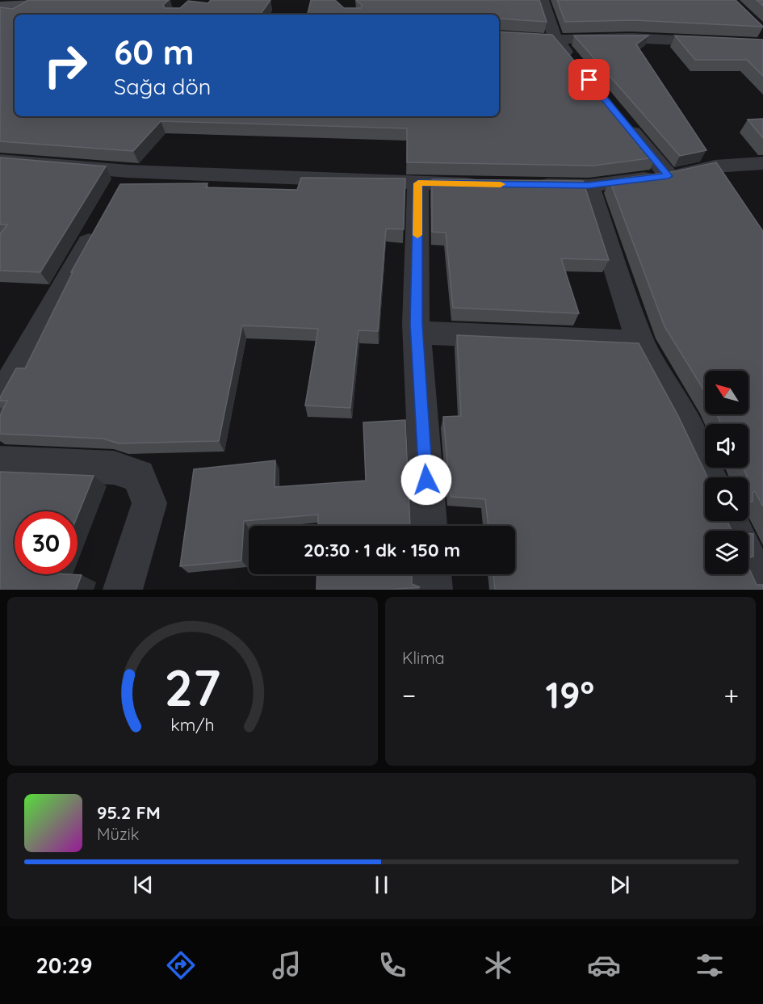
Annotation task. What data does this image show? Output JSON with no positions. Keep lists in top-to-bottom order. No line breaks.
{"north":"top left","page":{"turn":["60 m","Sağa dön"],"limit":"30","trip":"20:30 · 1 dk · 150 m","tile":"Klima","heat":["−","19°","+"],"song":["95.2 FM","Müzik"],"tabs":"20:29","gauge":["27","km/h"]}}
